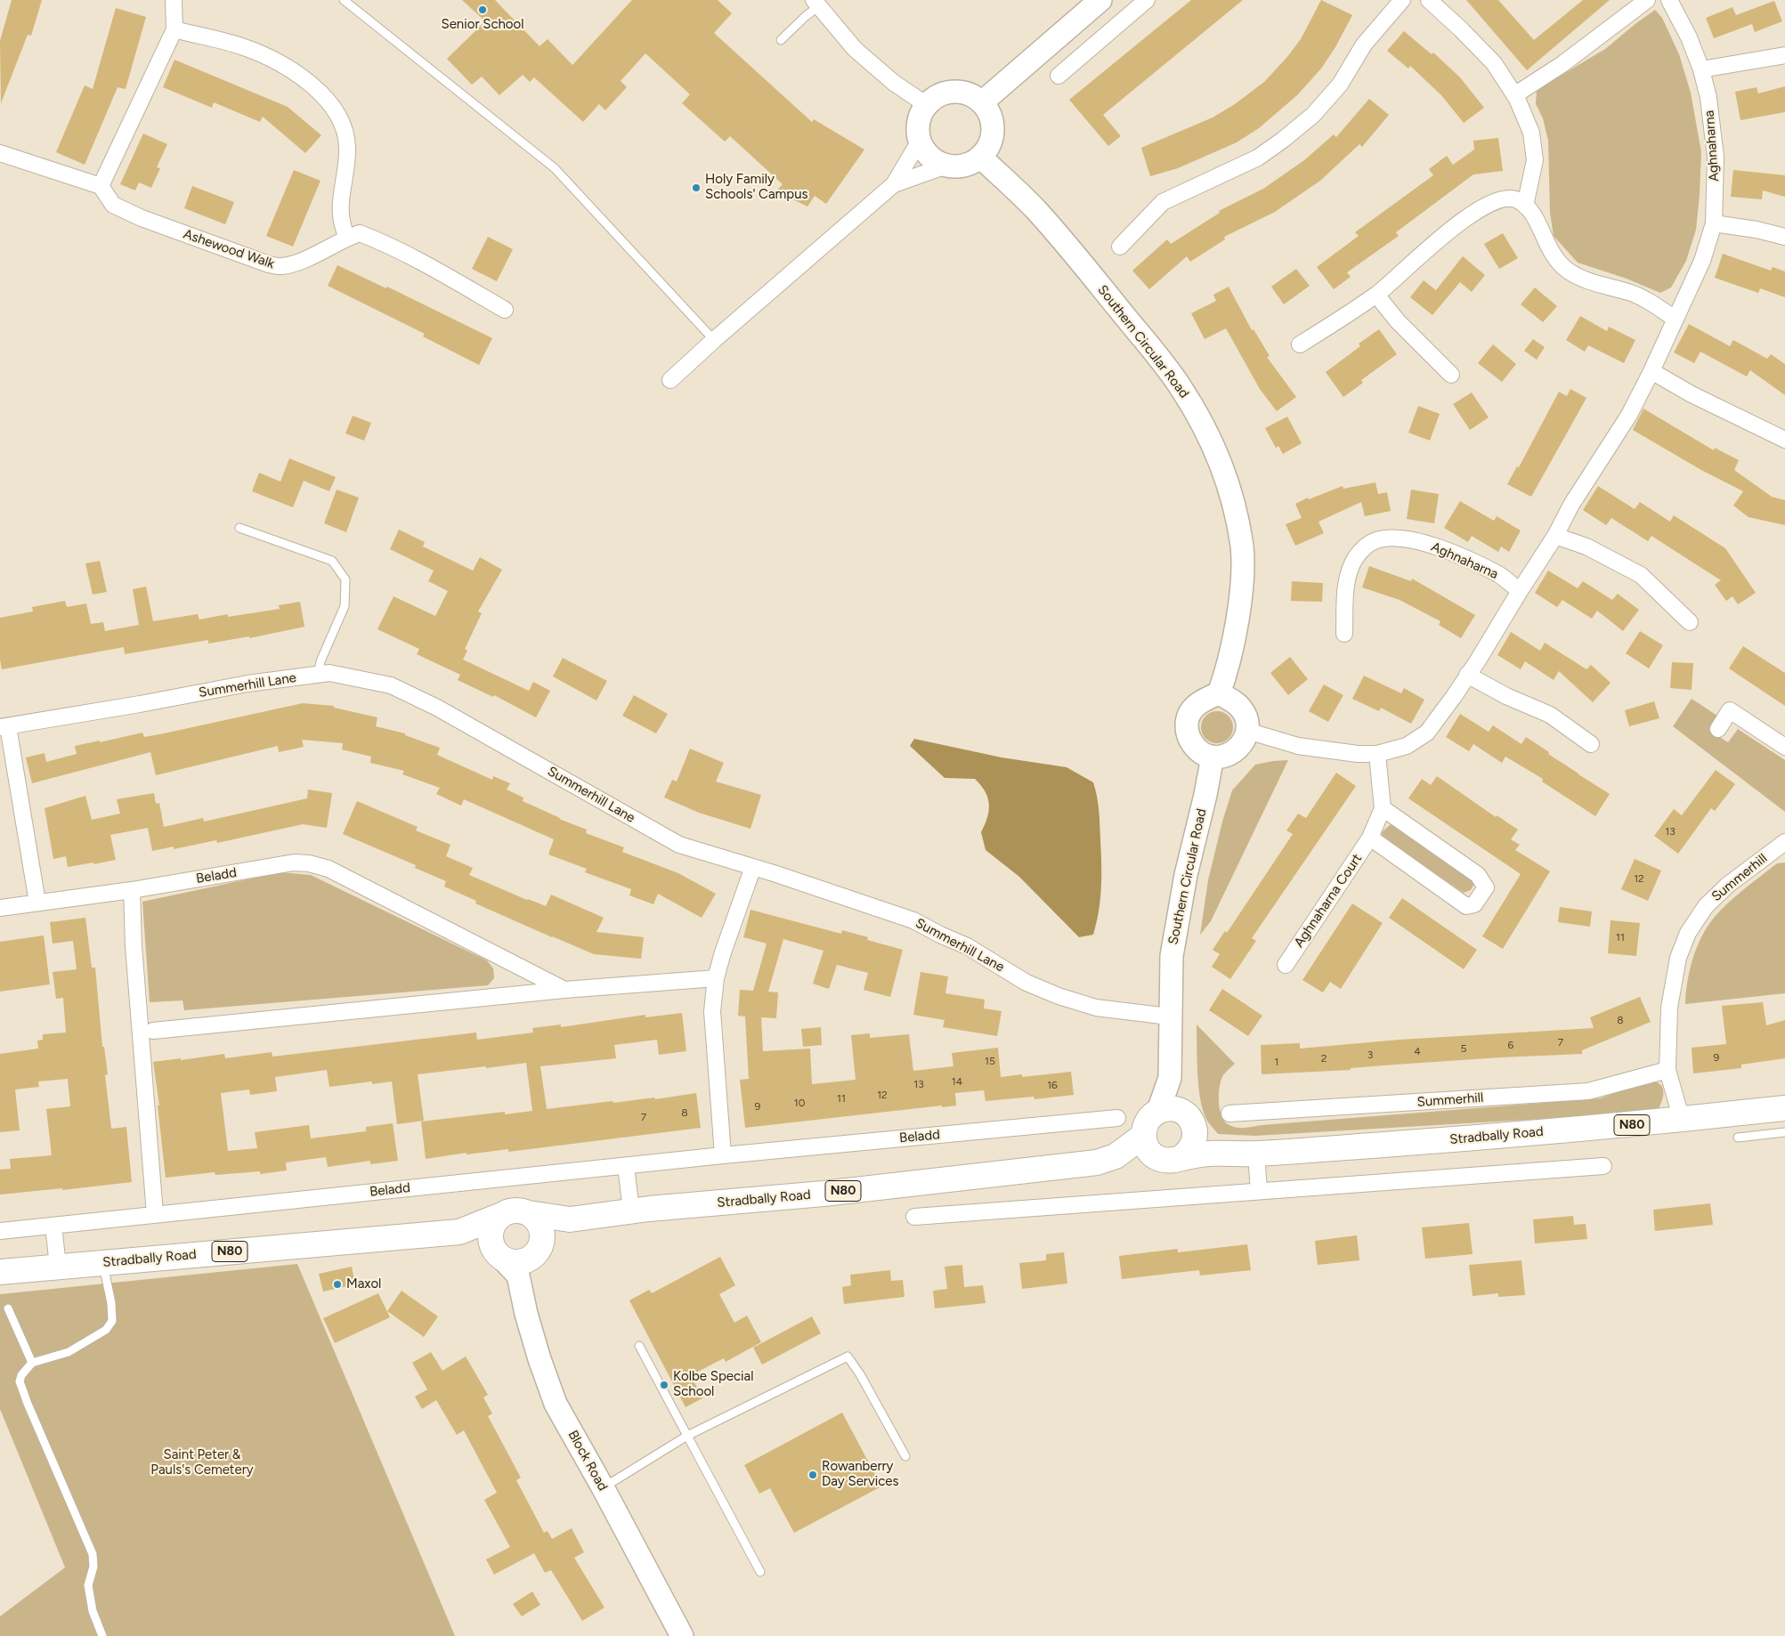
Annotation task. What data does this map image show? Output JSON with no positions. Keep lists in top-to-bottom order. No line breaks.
{"streets":{"main road":["Southern Circular Road","N80","Stradbally Road","Block Road"],"street":["Aghnaharna","Ashewood Walk","Summerhill Lane","Beladd","Summerhill","Aghnaharna Court"]},"crossings":[["Aghnaharna","Southern Circular Road"],["Aghnaharna","Aghnaharna Court"],["Southern Circular Road","Summerhill Lane"],["Southern Circular Road","N80"],["Southern Circular Road","Stradbally Road"],["Summerhill","Stradbally Road"],["N80","Stradbally Road"],["Stradbally Road","Block Road"]],"parks":["Saint Peter & Pauls's Cemetery"],"places":["Senior School","Holy Family Schools' Campus","Maxol","Kolbe Special School","Rowanberry Day Services"],"house_numbers":["13","12","11","8","7","6","5","4","3","9","2","15","1","14","13","16","12","11","10","9","8","7"]}
